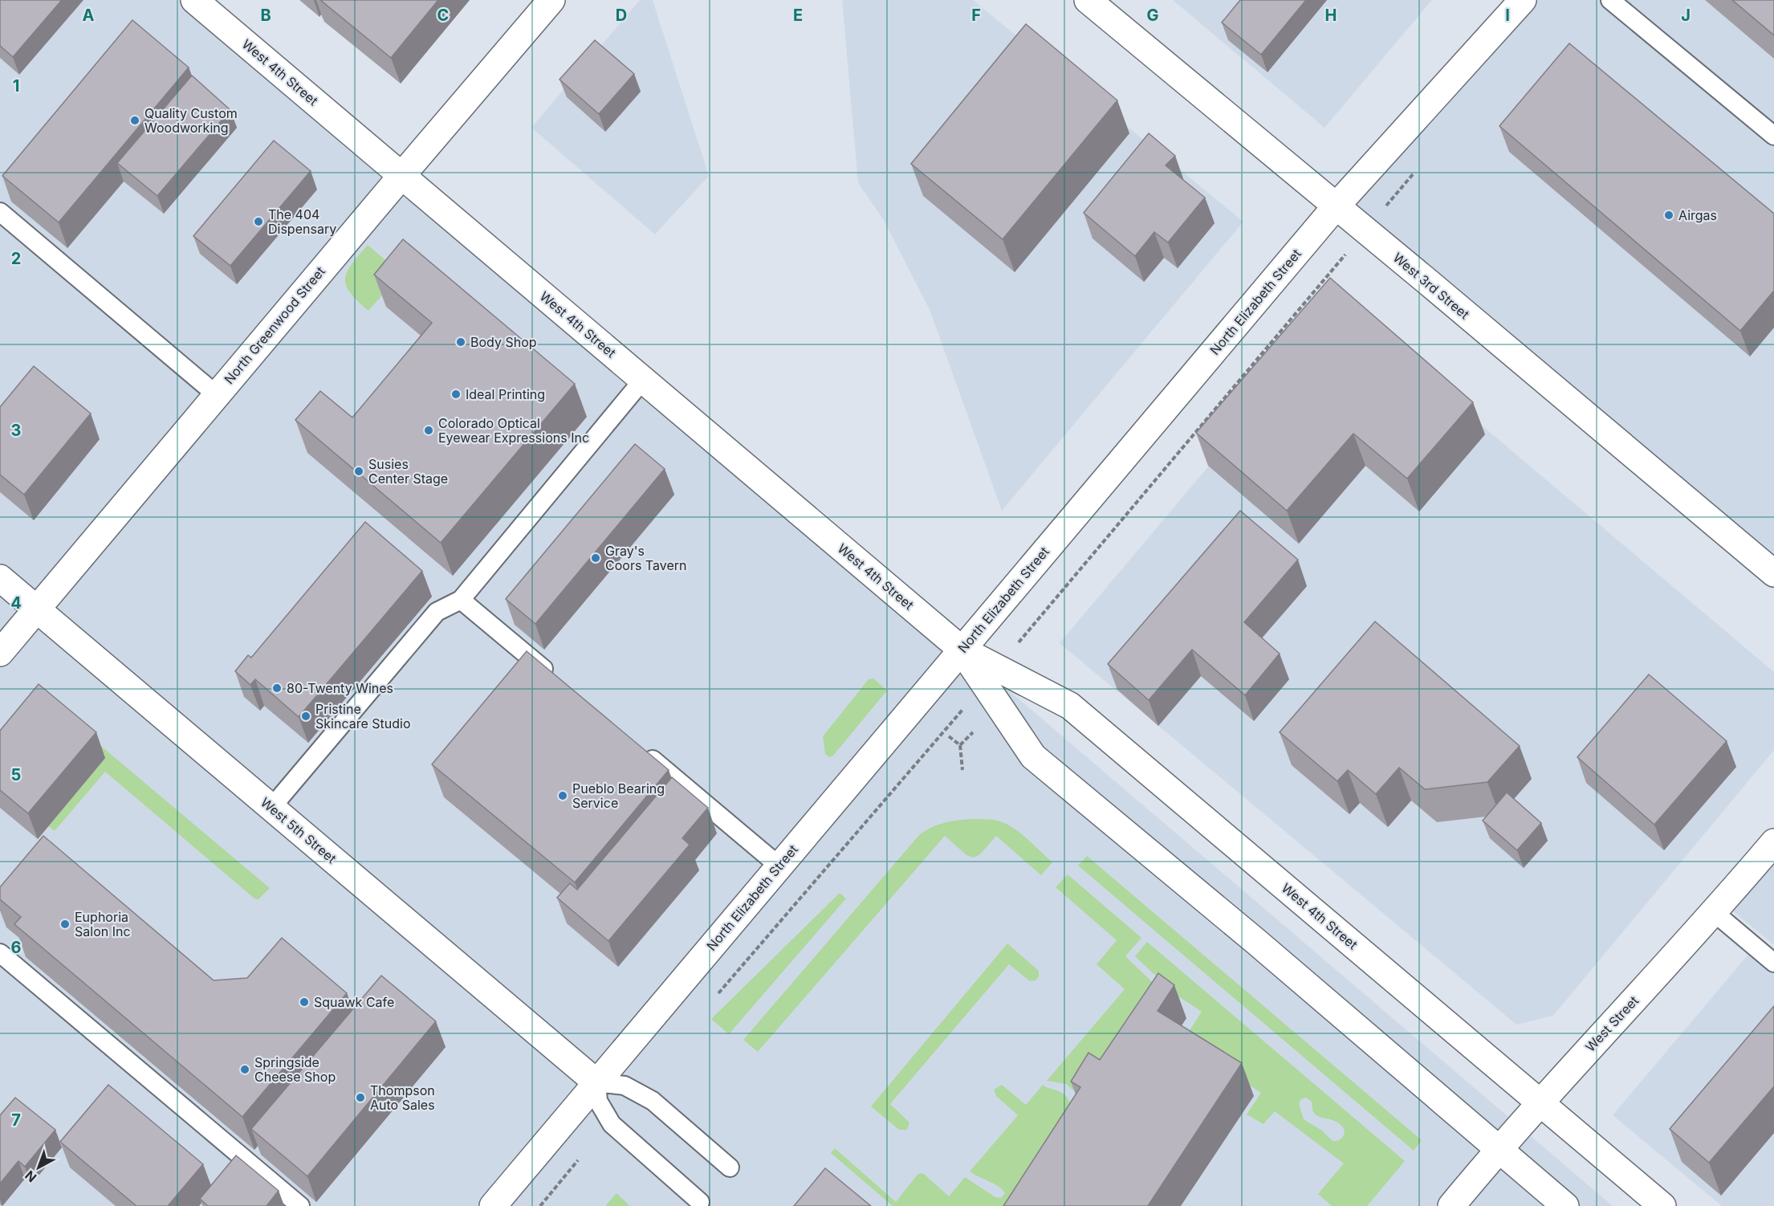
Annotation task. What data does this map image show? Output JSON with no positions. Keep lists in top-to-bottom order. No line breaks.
{"streets":{"main road":["West 4th Street","West 3rd Street","North Elizabeth Street","North Greenwood Street","West 5th Street","West Street"]},"crossings":[["West 4th Street","North Elizabeth Street"],["West 4th Street","North Greenwood Street"],["West 4th Street","West Street"],["West 3rd Street","North Elizabeth Street"],["North Elizabeth Street","West 5th Street"],["North Greenwood Street","West 5th Street"]],"places":["Quality Custom Woodworking","Airgas","The 404 Dispensary","Body Shop","Ideal Printing","Colorado Optical Eyewear Expressions Inc","Susies Center Stage","Gray's Coors Tavern","80-Twenty Wines","Pristine Skincare Studio","Pueblo Bearing Service","Euphoria Salon Inc","Squawk Cafe","Springside Cheese Shop","Thompson Auto Sales"],"north":"bottom left","grid":{"columns":["A","B","C","D","E","F","G","H","I","J"],"rows":["1","2","3","4","5","6","7"]}}
